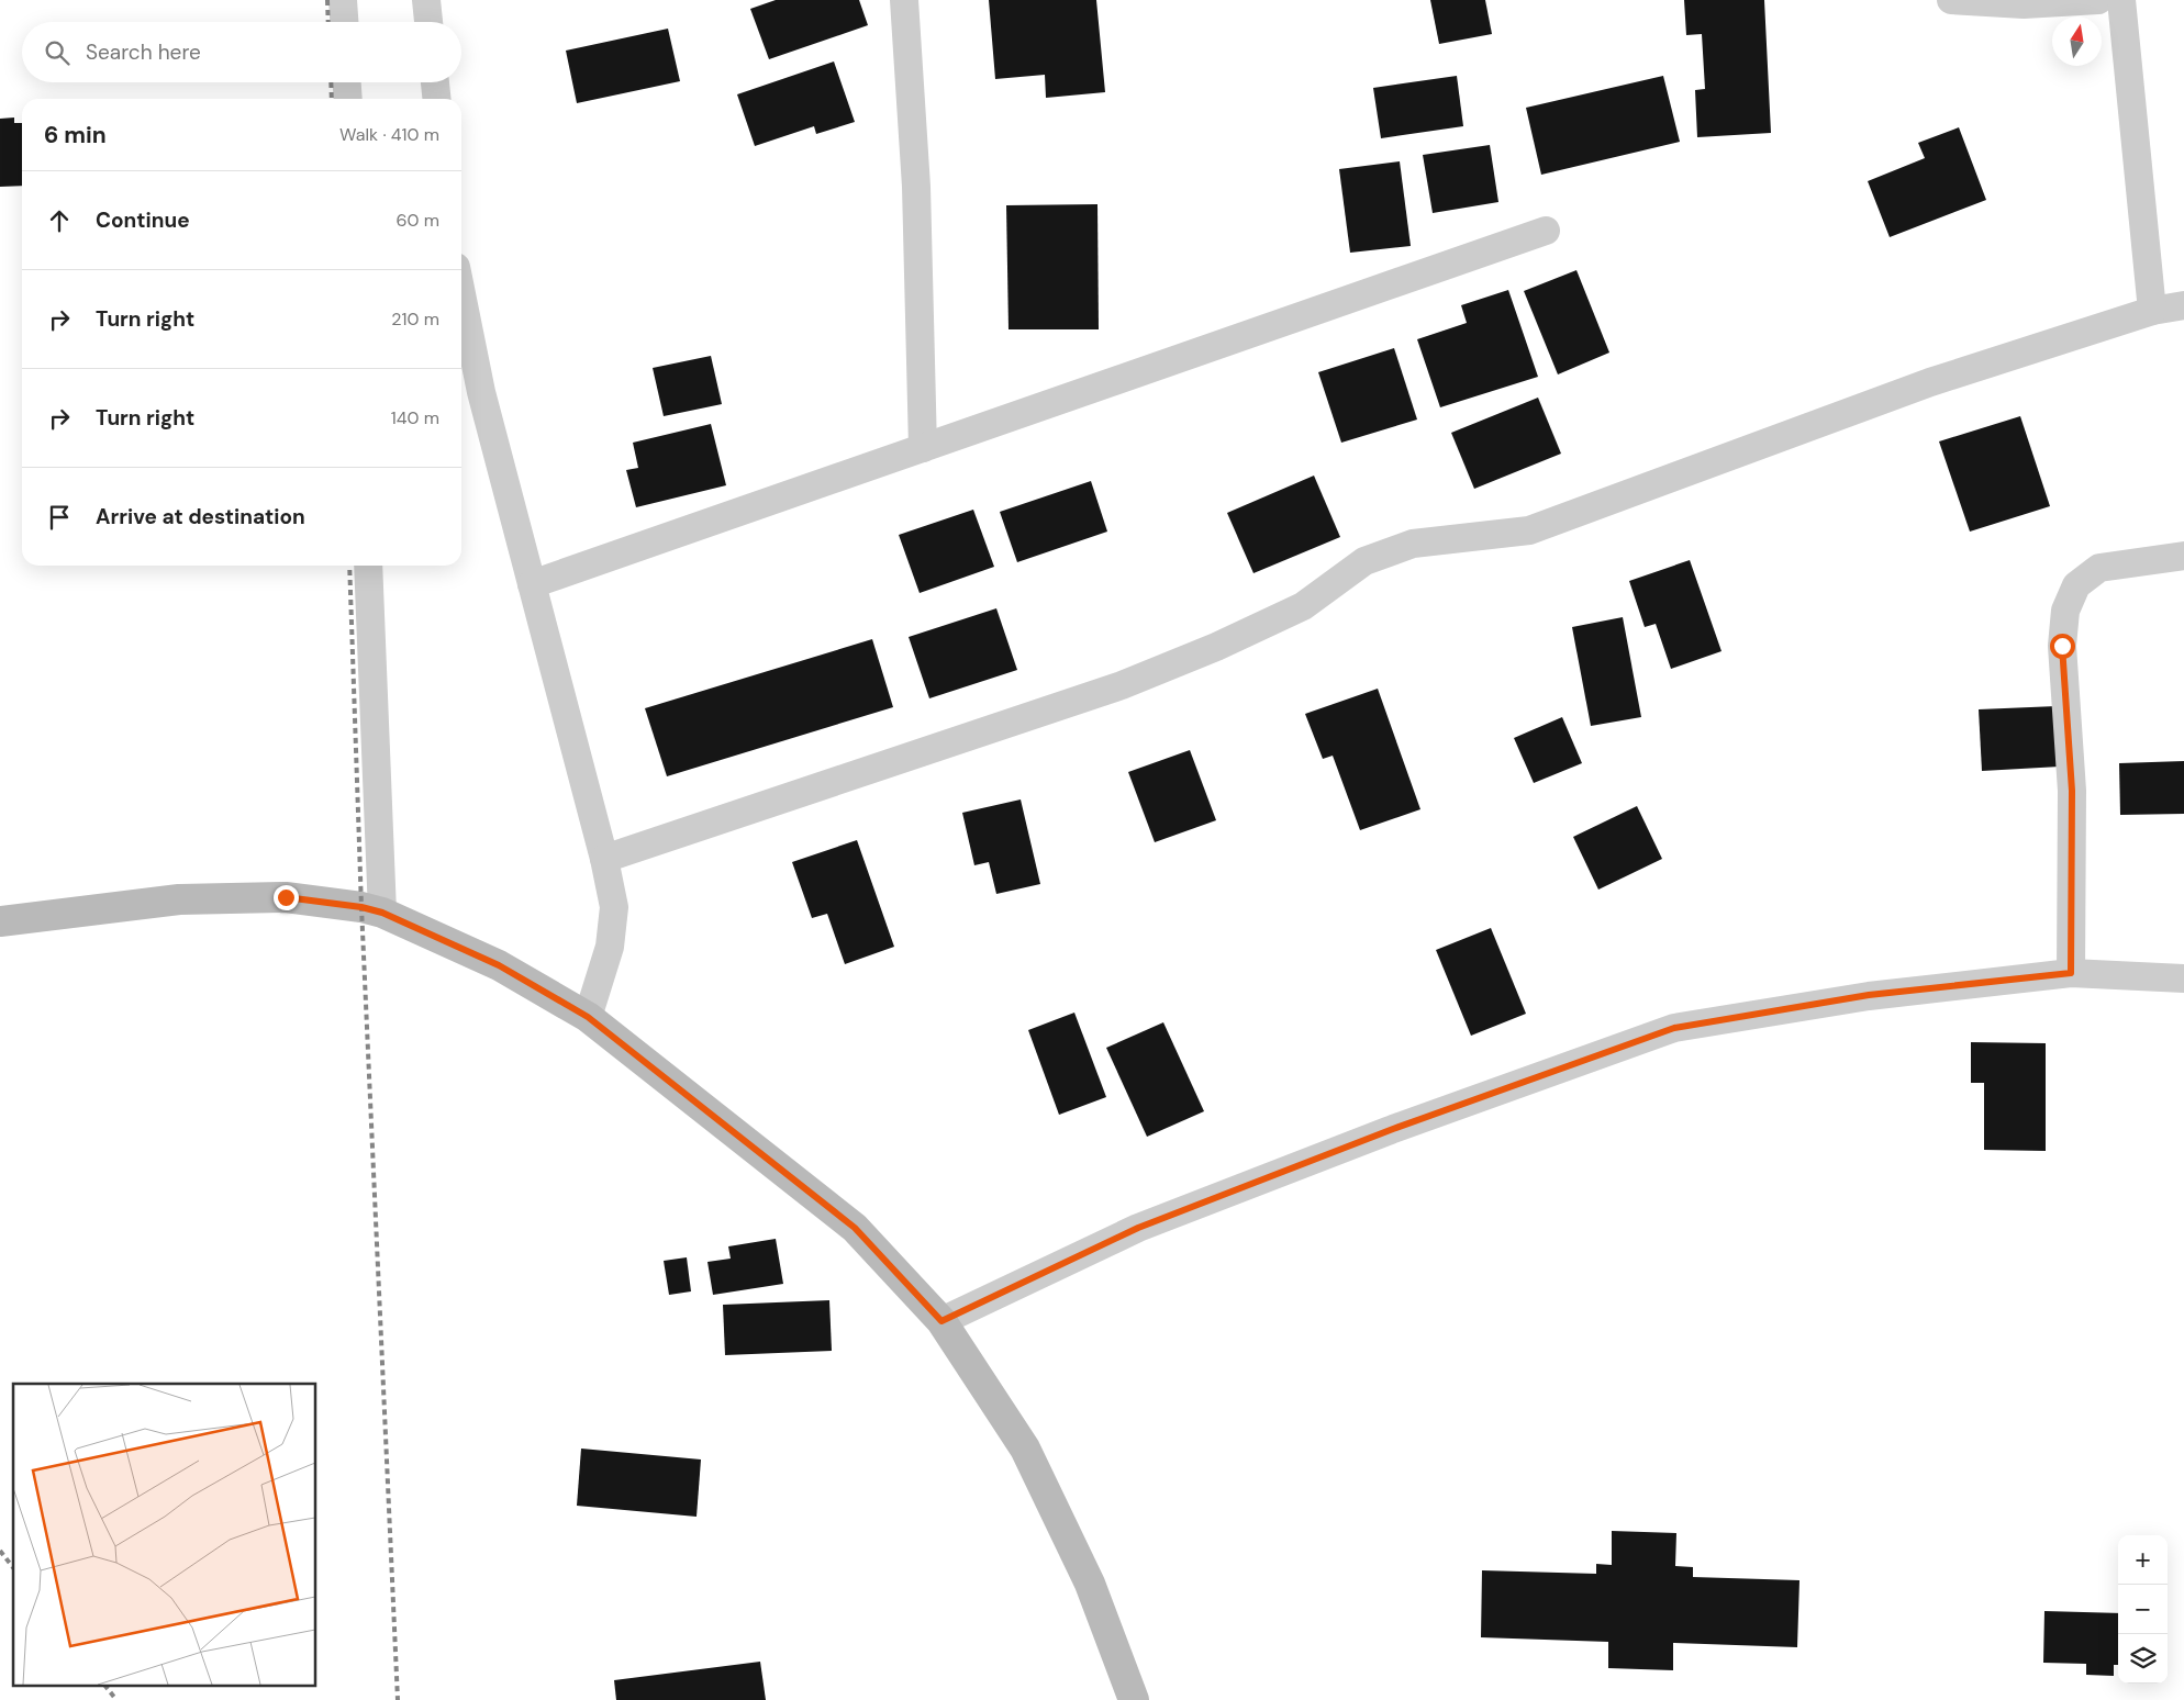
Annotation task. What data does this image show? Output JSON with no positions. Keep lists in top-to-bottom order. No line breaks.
{"north":"top","page":{"search":"Search here","heading":["6 min","Walk · 410 m"],"list":[["Continue","60 m"],["Turn right","210 m"],["Turn right","140 m"],"Arrive at destination"],"map_buttons":["+","−"]}}
